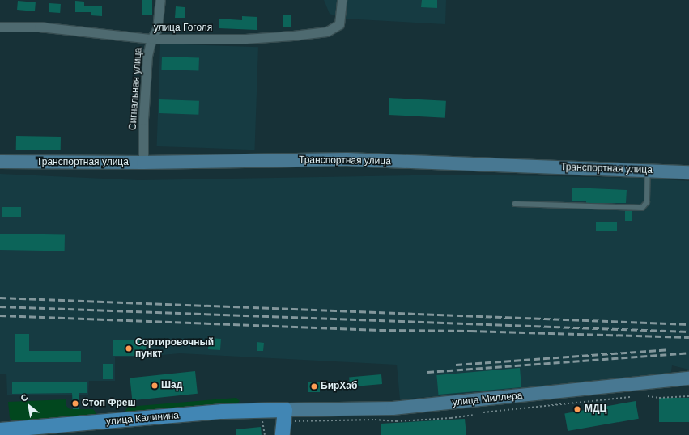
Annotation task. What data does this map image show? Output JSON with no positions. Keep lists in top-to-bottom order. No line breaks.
{"streets":{"main road":["Транспортная улица","улица Миллера","улица Калинина"],"street":["улица Гоголя","Сигнальная улица"]},"crossings":[["улица Гоголя","Сигнальная улица"],["Сигнальная улица","Транспортная улица"],["улица Миллера","улица Калинина"]],"places":["Сортировочный пункт","Шад","БирХаб","Стоп Фреш","МДЦ"],"north":"top left"}
